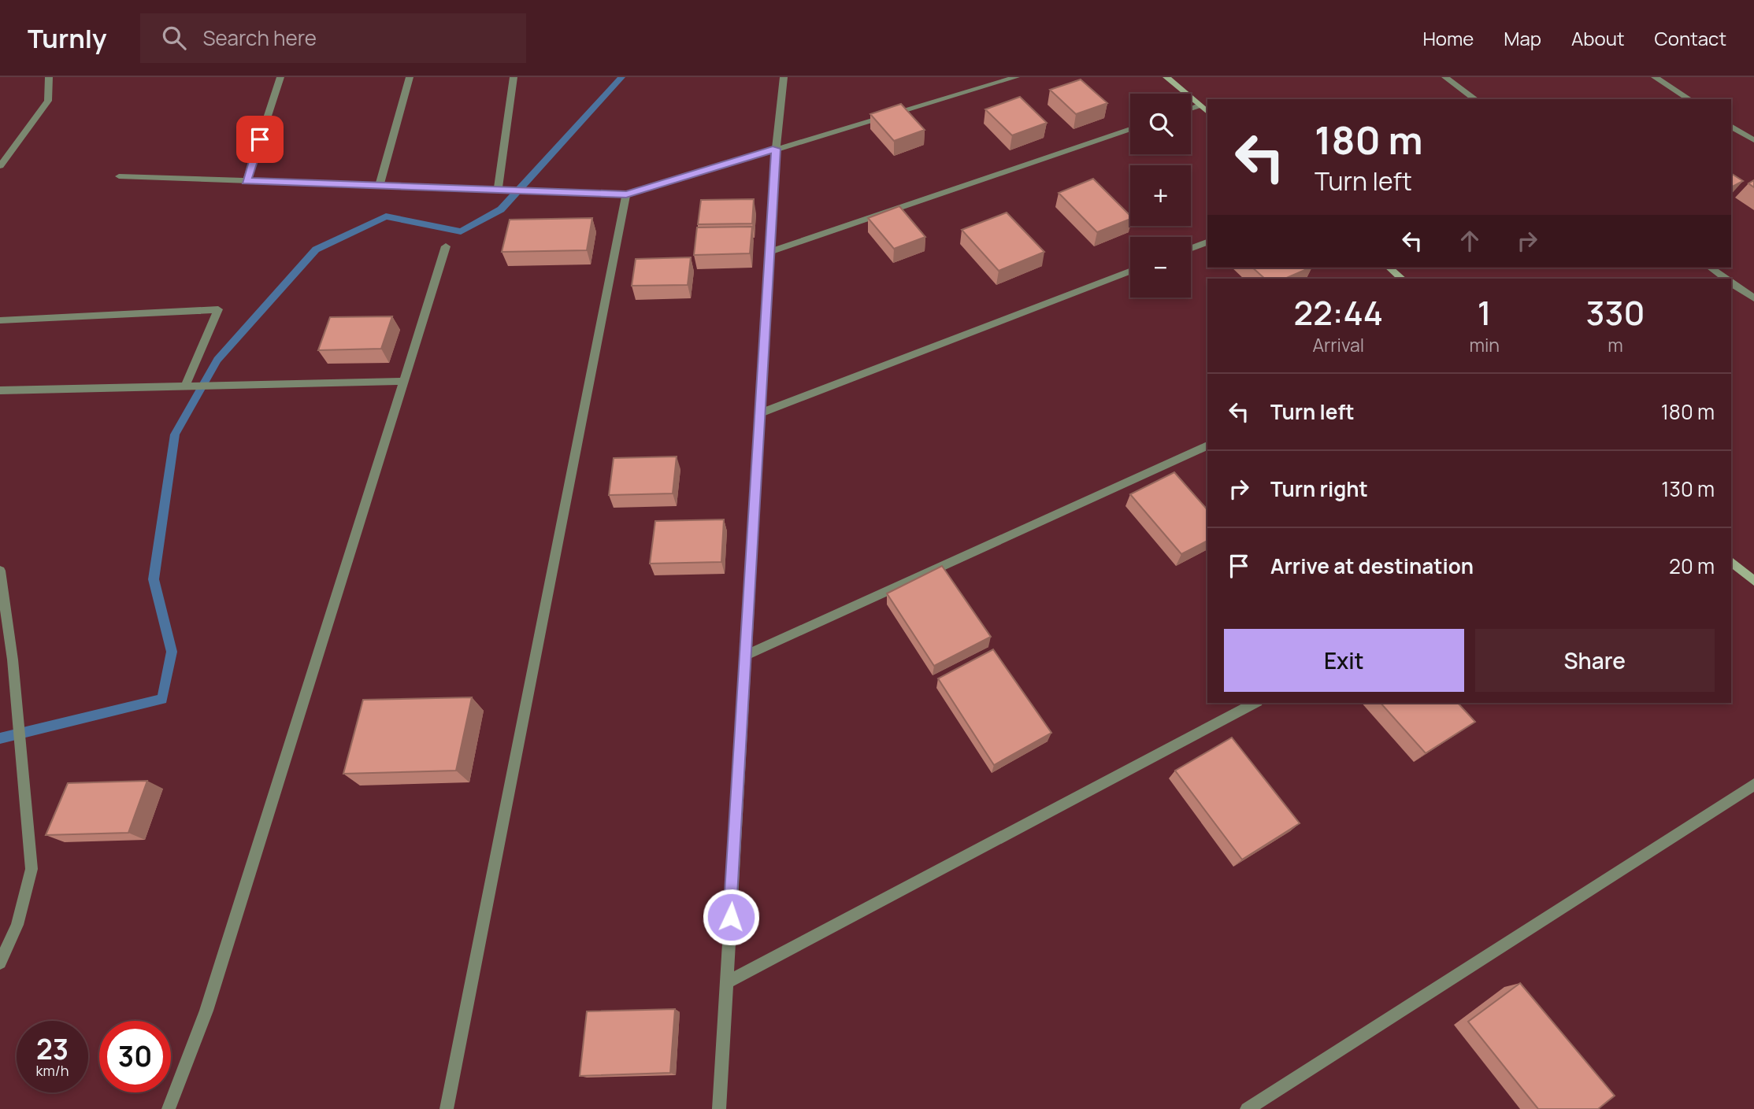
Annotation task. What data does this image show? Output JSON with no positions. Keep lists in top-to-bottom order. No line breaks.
{"page":{"header":"Turnly","search":"Search here","nav":["Home","Map","About","Contact"],"map_buttons":["+","−"],"turn":["180 m","Turn left"],"eta":["22:44","Arrival","1","min","330","m"],"list":[{"name":"Turn left","value":"180 m"},{"name":"Turn right","value":"130 m"},{"name":"Arrive at destination","value":"20 m"}],"buttons":["Exit","Share"],"speed":"23 km/h","limit":"30"}}
